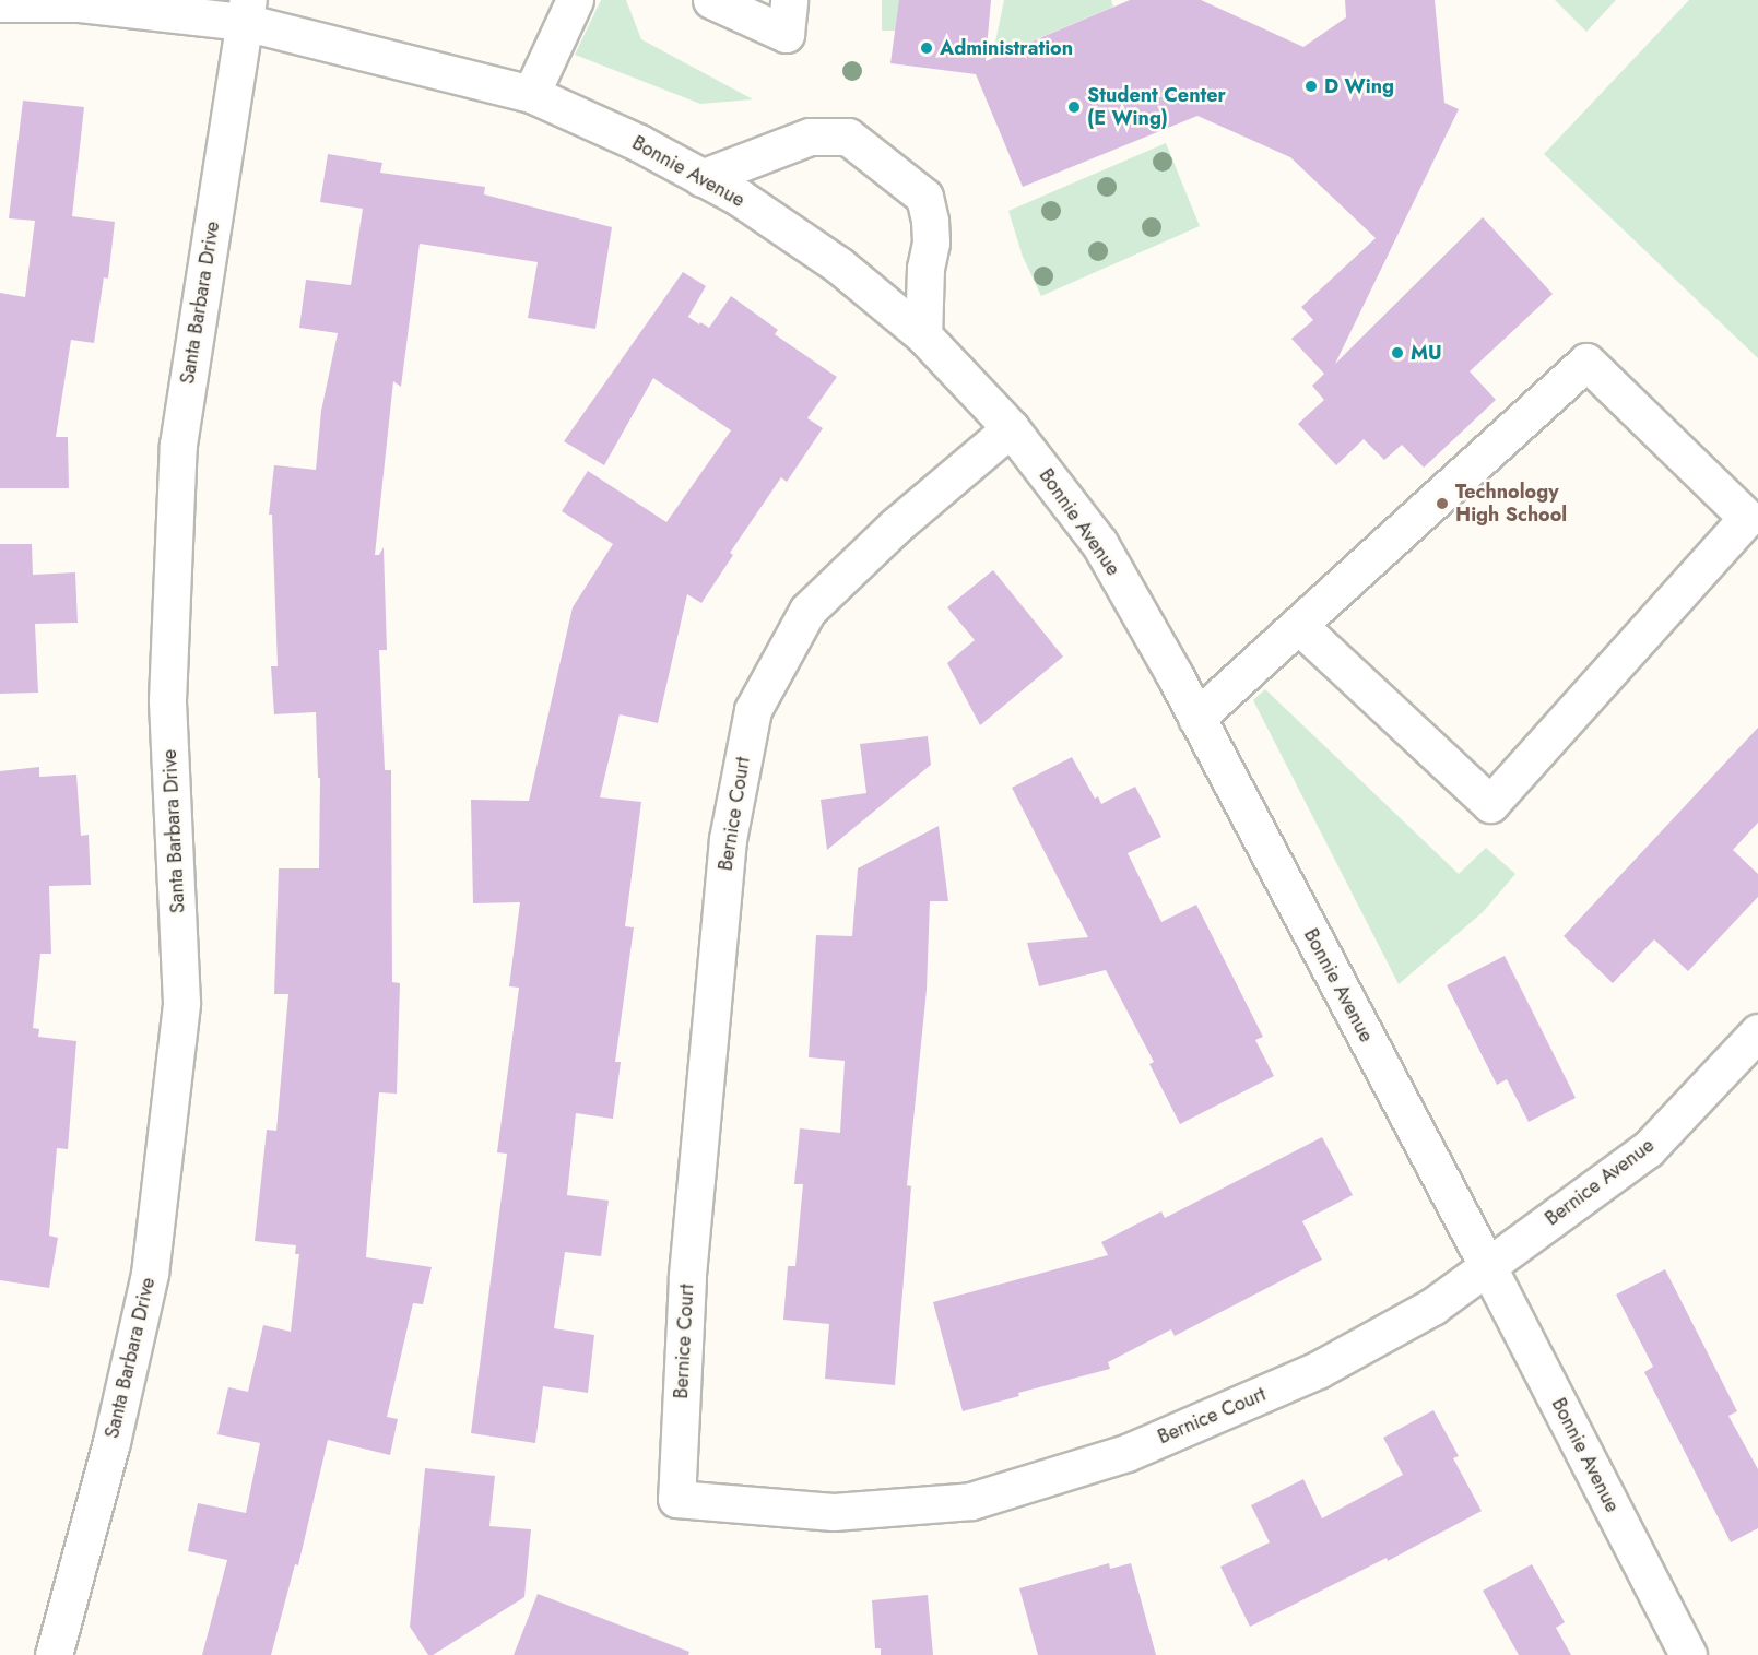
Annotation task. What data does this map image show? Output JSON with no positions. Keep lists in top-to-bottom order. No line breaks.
{"streets":{"street":["Bonnie Avenue","Santa Barbara Drive","Bernice Court","Bernice Avenue"]},"crossings":[["Bonnie Avenue","Santa Barbara Drive"],["Bonnie Avenue","Bernice Court"],["Bonnie Avenue","Bernice Avenue"],["Bernice Court","Bernice Avenue"]],"places":["Administration","D Wing","Student Center (E Wing)","MU","Technology High School"]}
